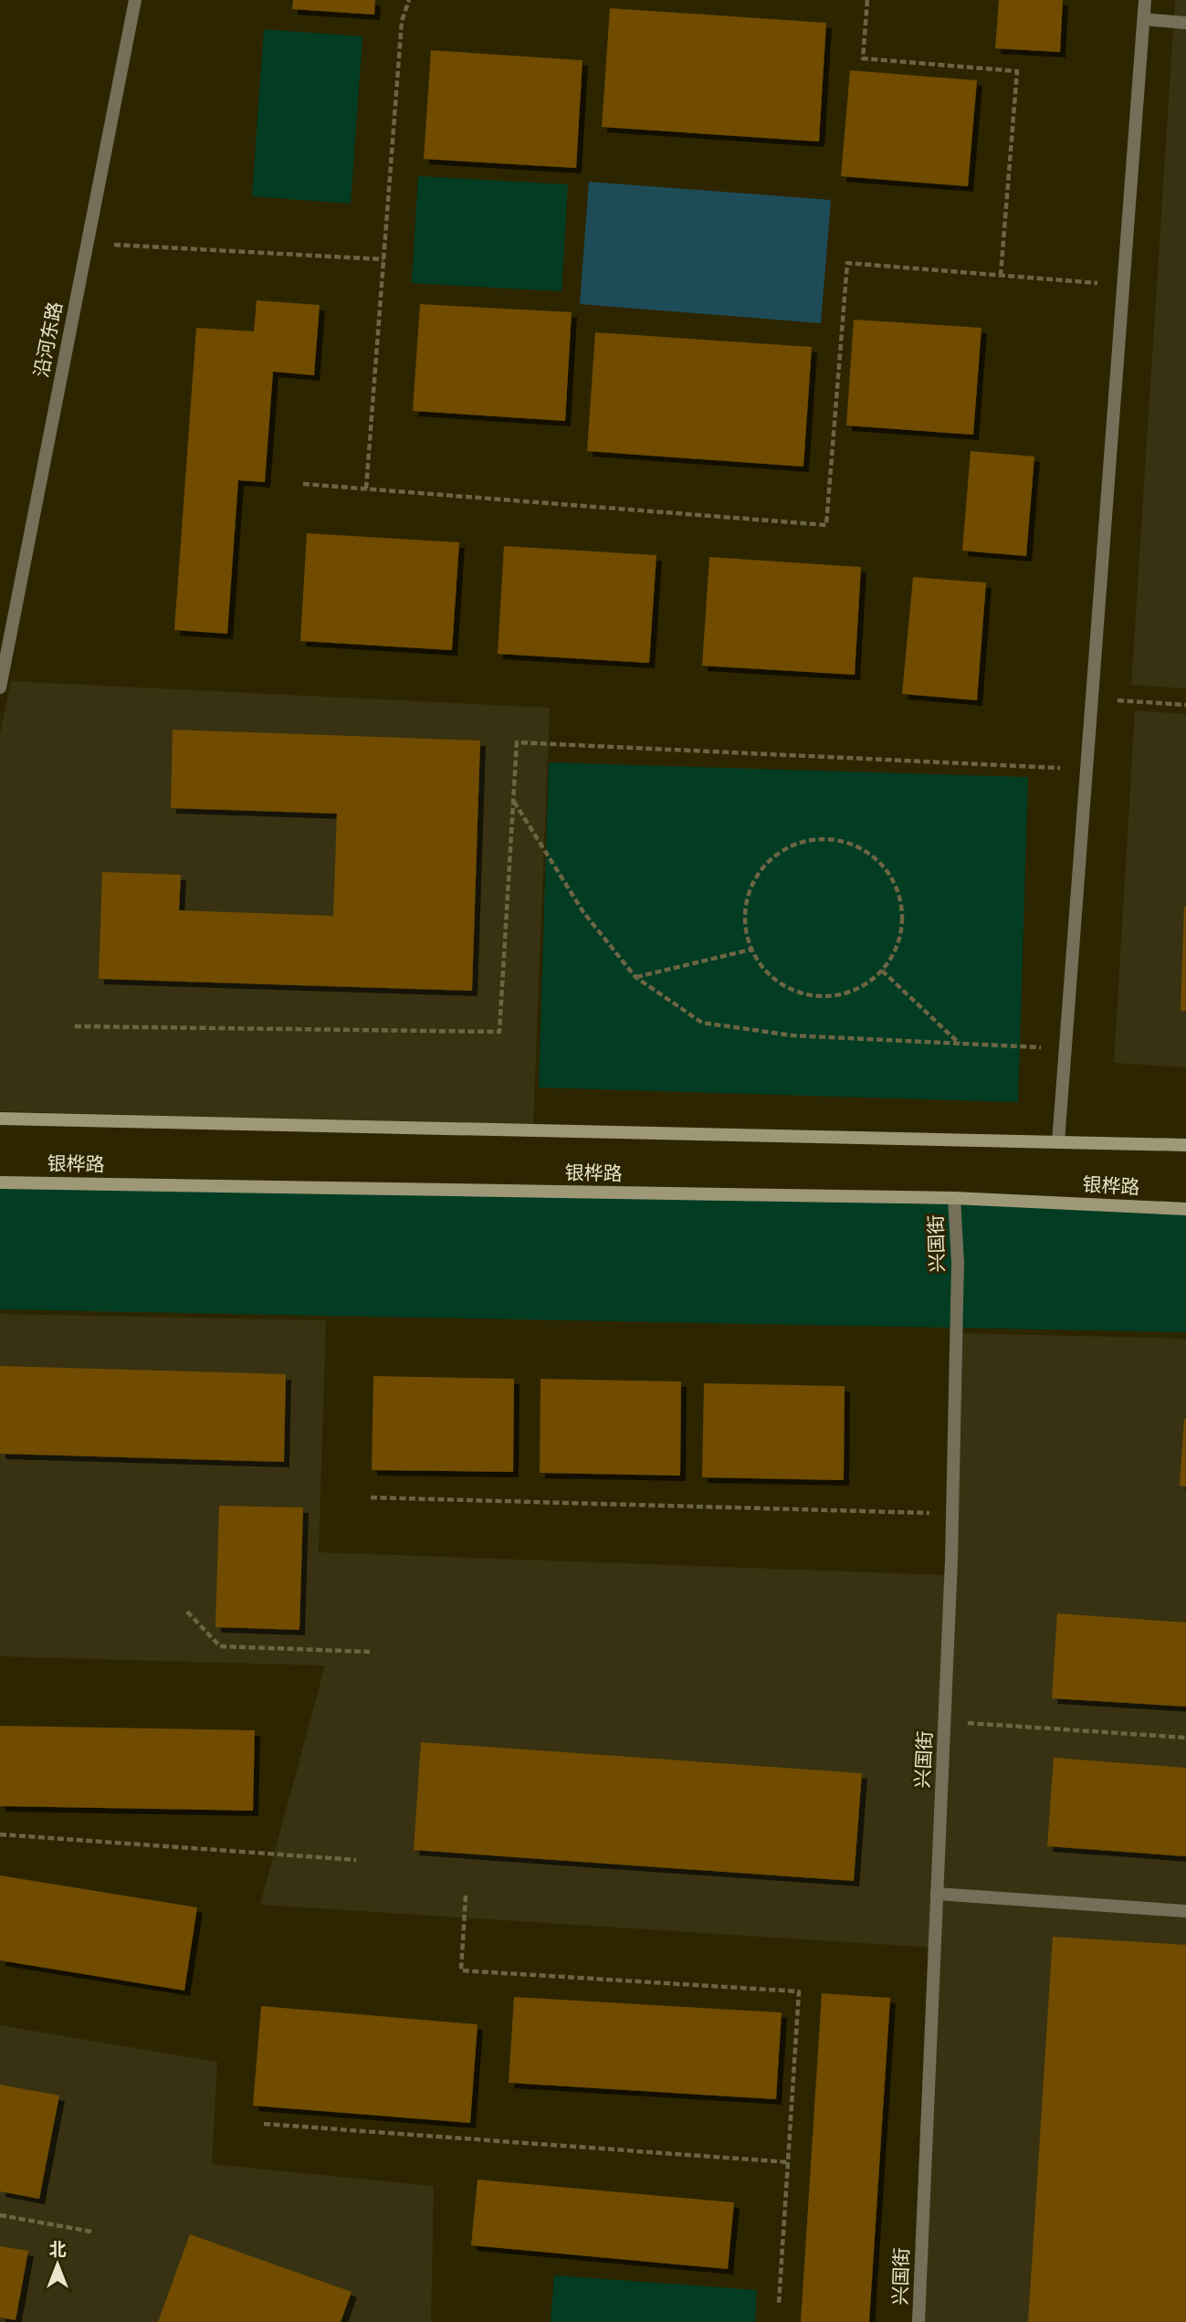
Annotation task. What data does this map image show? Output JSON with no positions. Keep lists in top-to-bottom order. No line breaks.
{"streets":{"main road":["银桦路"],"street":["沿河东路","兴国街"]},"crossings":[["银桦路","兴国街"]],"north":"top"}
